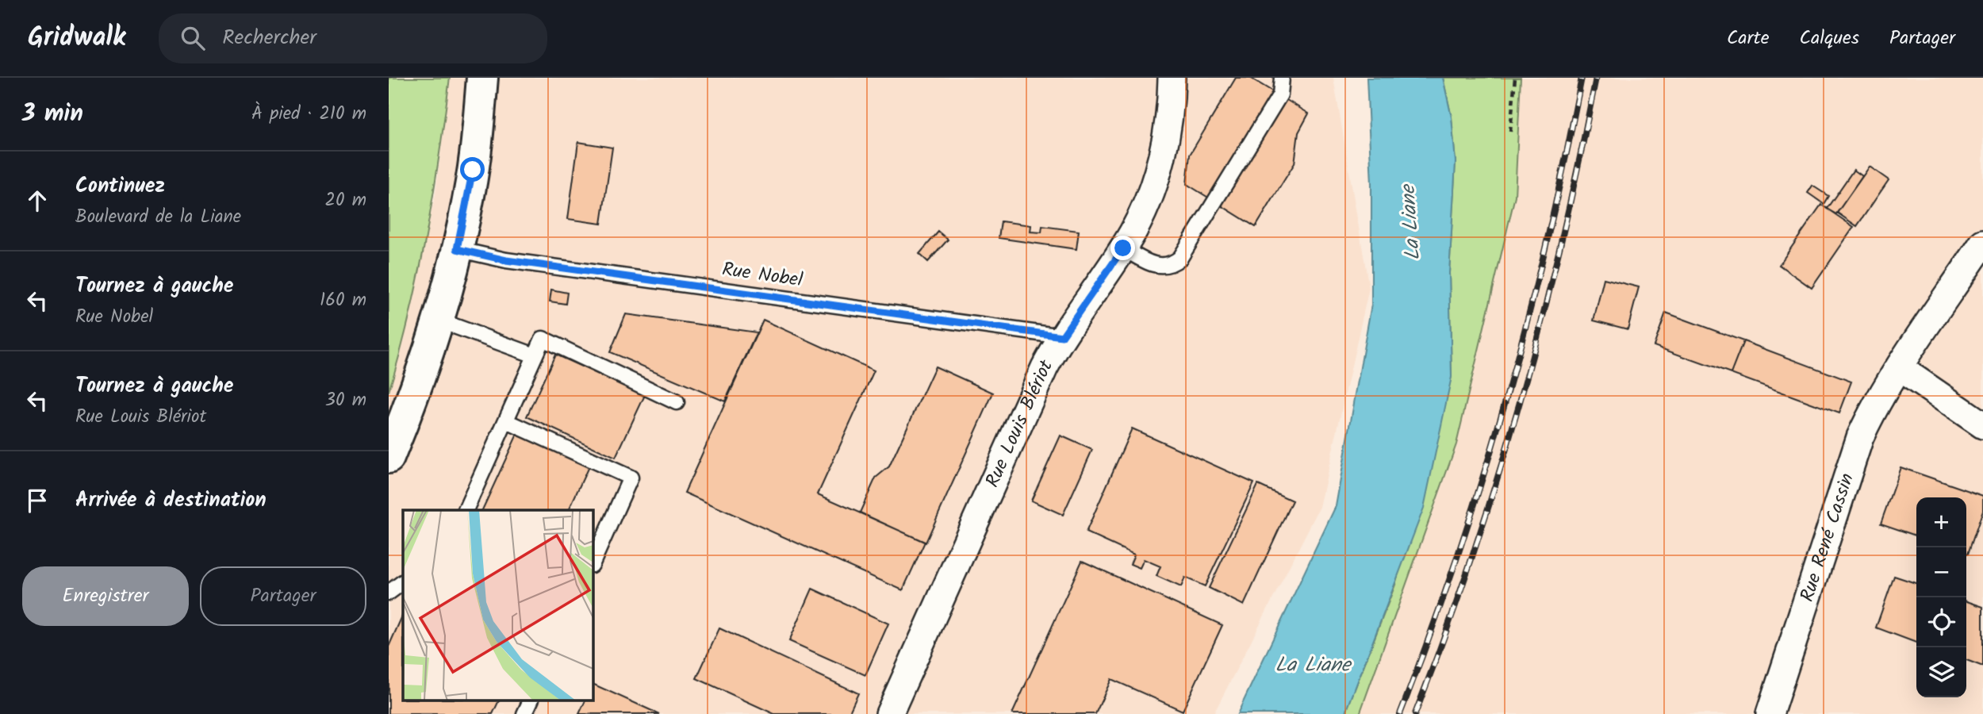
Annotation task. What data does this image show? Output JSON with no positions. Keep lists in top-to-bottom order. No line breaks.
{"streets":{"street":["Rue Louis Blériot","Rue René Cassin"],"lane":["Rue Nobel"]},"crossings":[["Rue Nobel","Rue Louis Blériot"]],"water":["La Liane"],"page":{"header":"Gridwalk","search":"Rechercher","nav":["Carte","Calques","Partager"],"heading":["3 min","À pied · 210 m"],"list":[["Continuez","Boulevard de la Liane","20 m"],["Tournez à gauche","Rue Nobel","160 m"],["Tournez à gauche","Rue Louis Blériot","30 m"],"Arrivée à destination"],"map_buttons":["+","−"],"buttons":["Enregistrer","Partager"]}}
